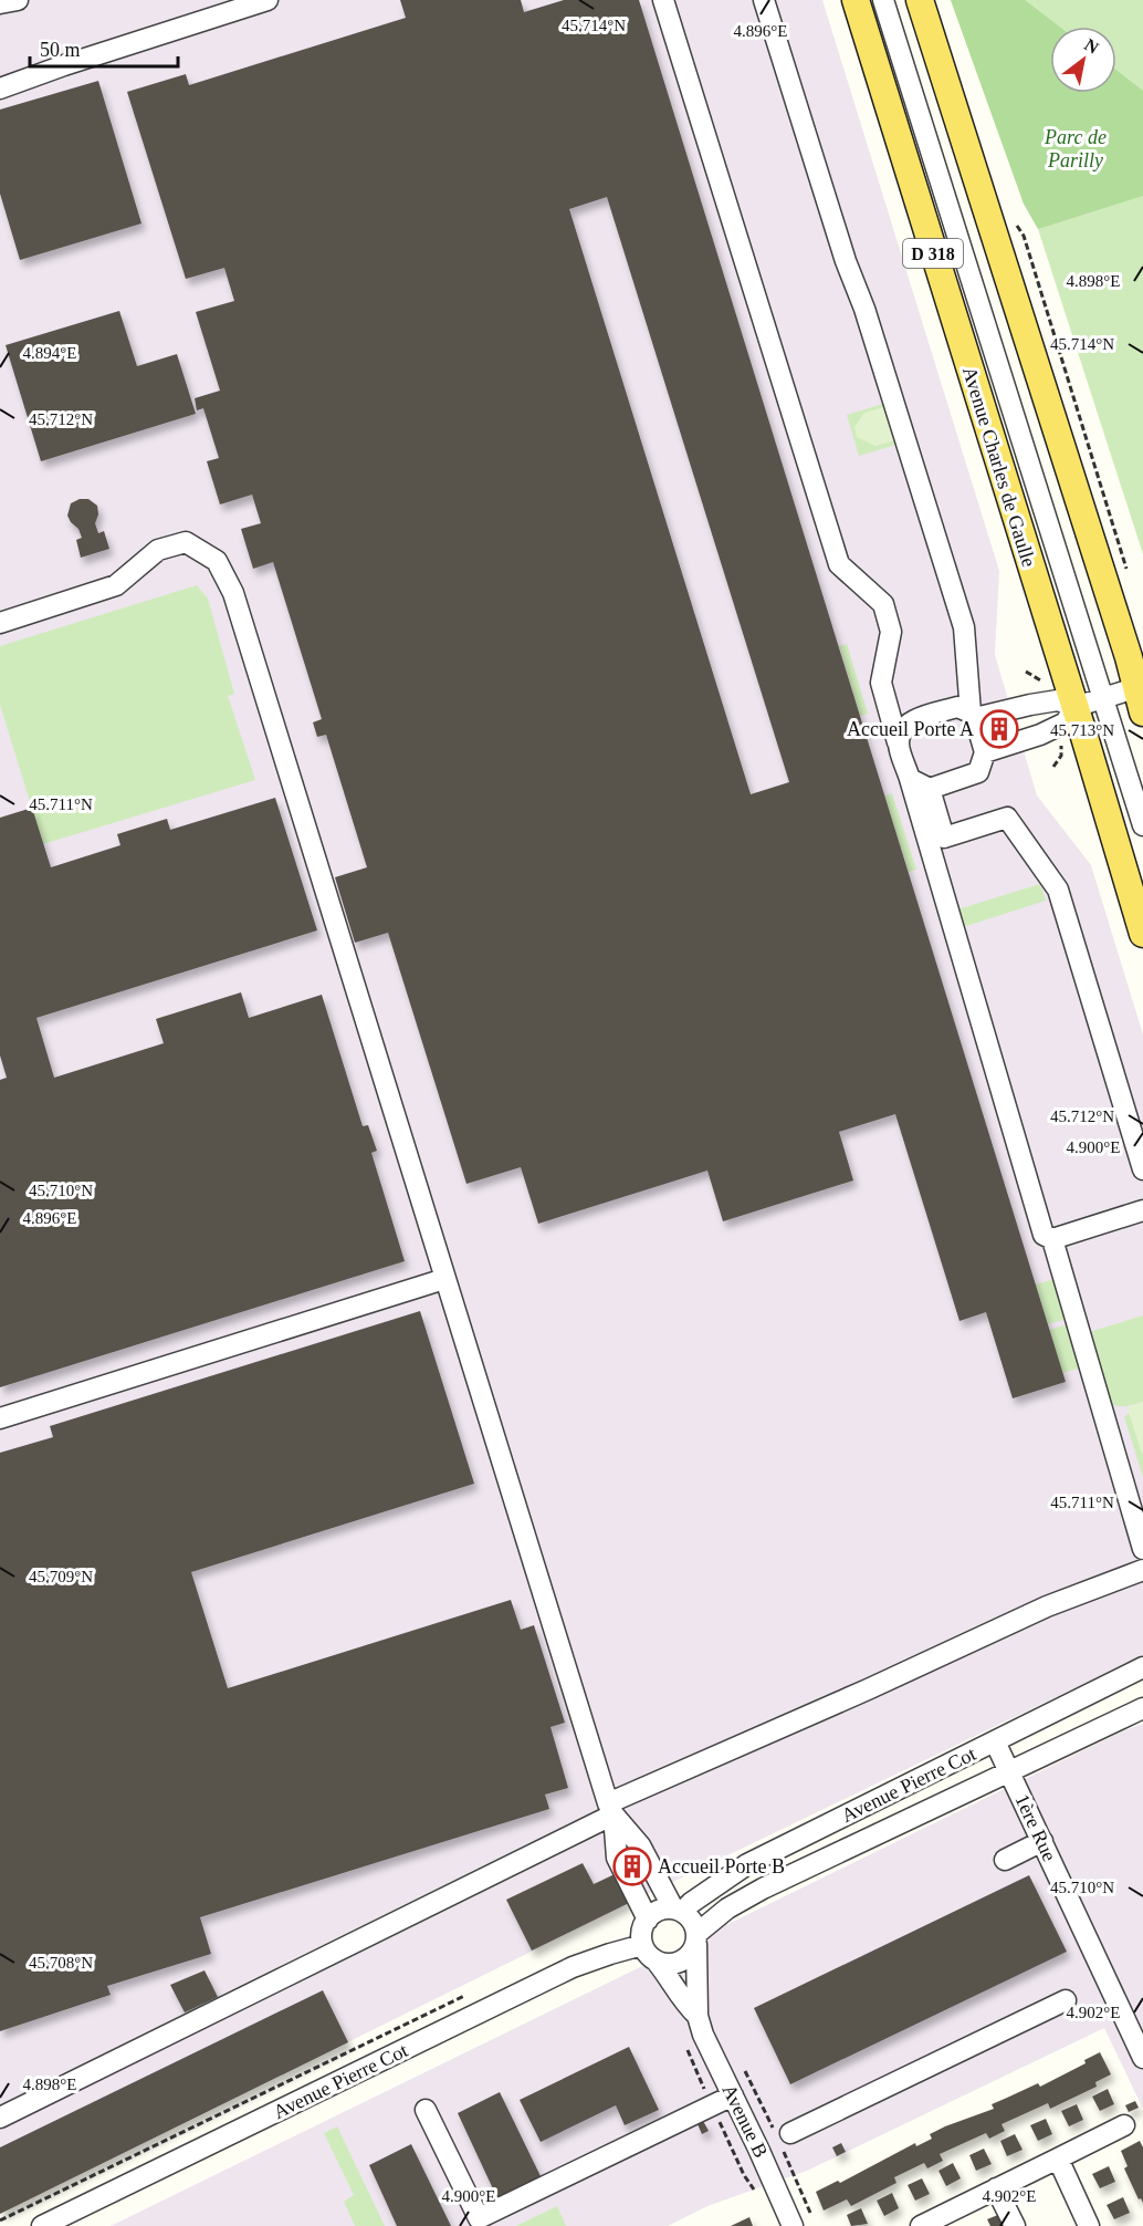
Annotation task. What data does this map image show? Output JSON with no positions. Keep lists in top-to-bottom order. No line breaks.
{"streets":{"main road":["D 318","Avenue Charles de Gaulle"],"street":["Avenue Pierre Cot","1ère Rue","Avenue B"]},"crossings":[["Avenue Pierre Cot","1ère Rue"],["Avenue Pierre Cot","Avenue B"]],"parks":["Parc de Parilly"],"places":{"building":["Accueil Porte A","Accueil Porte B"]},"scale_bar":"50 m","north":"top right","coordinates":["45.714°N","4.896°E","4.898°E","4.894°E","45.712°N","45.713°N","45.711°N","4.900°E","45.710°N","45.709°N","45.708°N","4.902°E"]}
